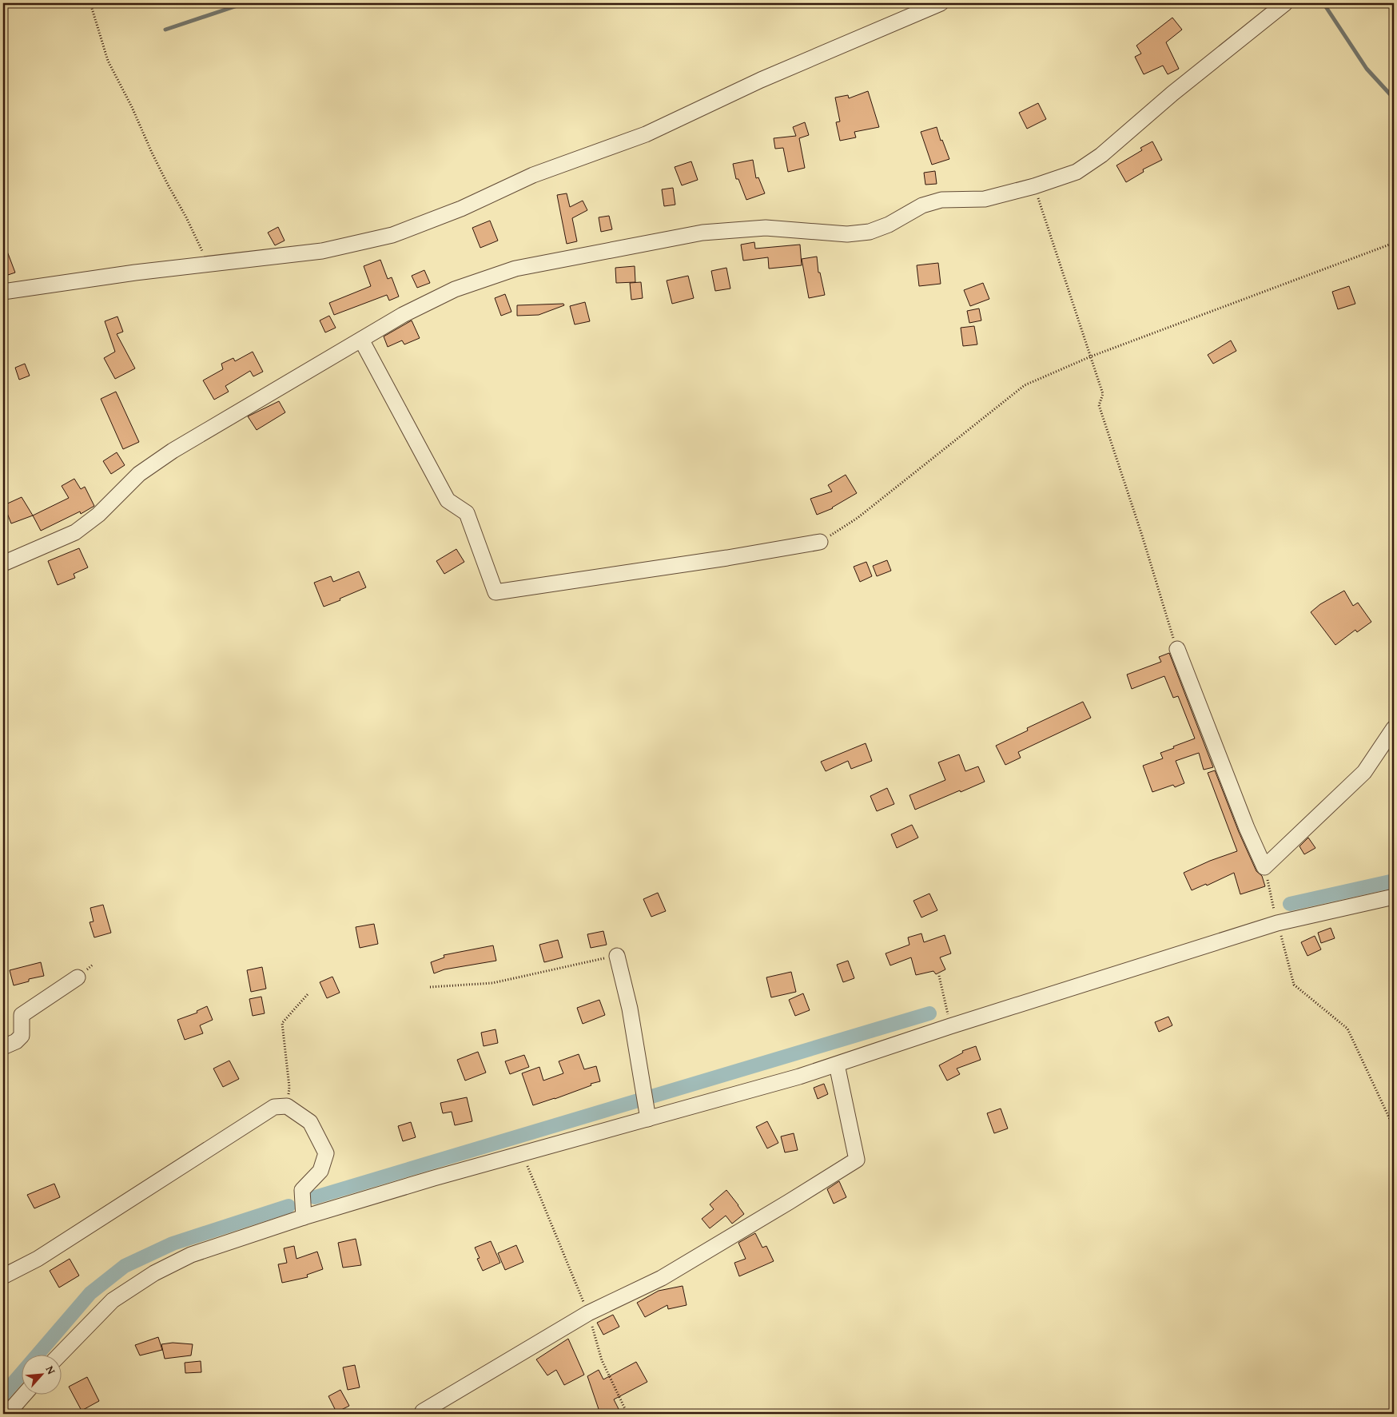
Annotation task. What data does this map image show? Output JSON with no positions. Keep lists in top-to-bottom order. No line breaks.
{"north":"top right"}
